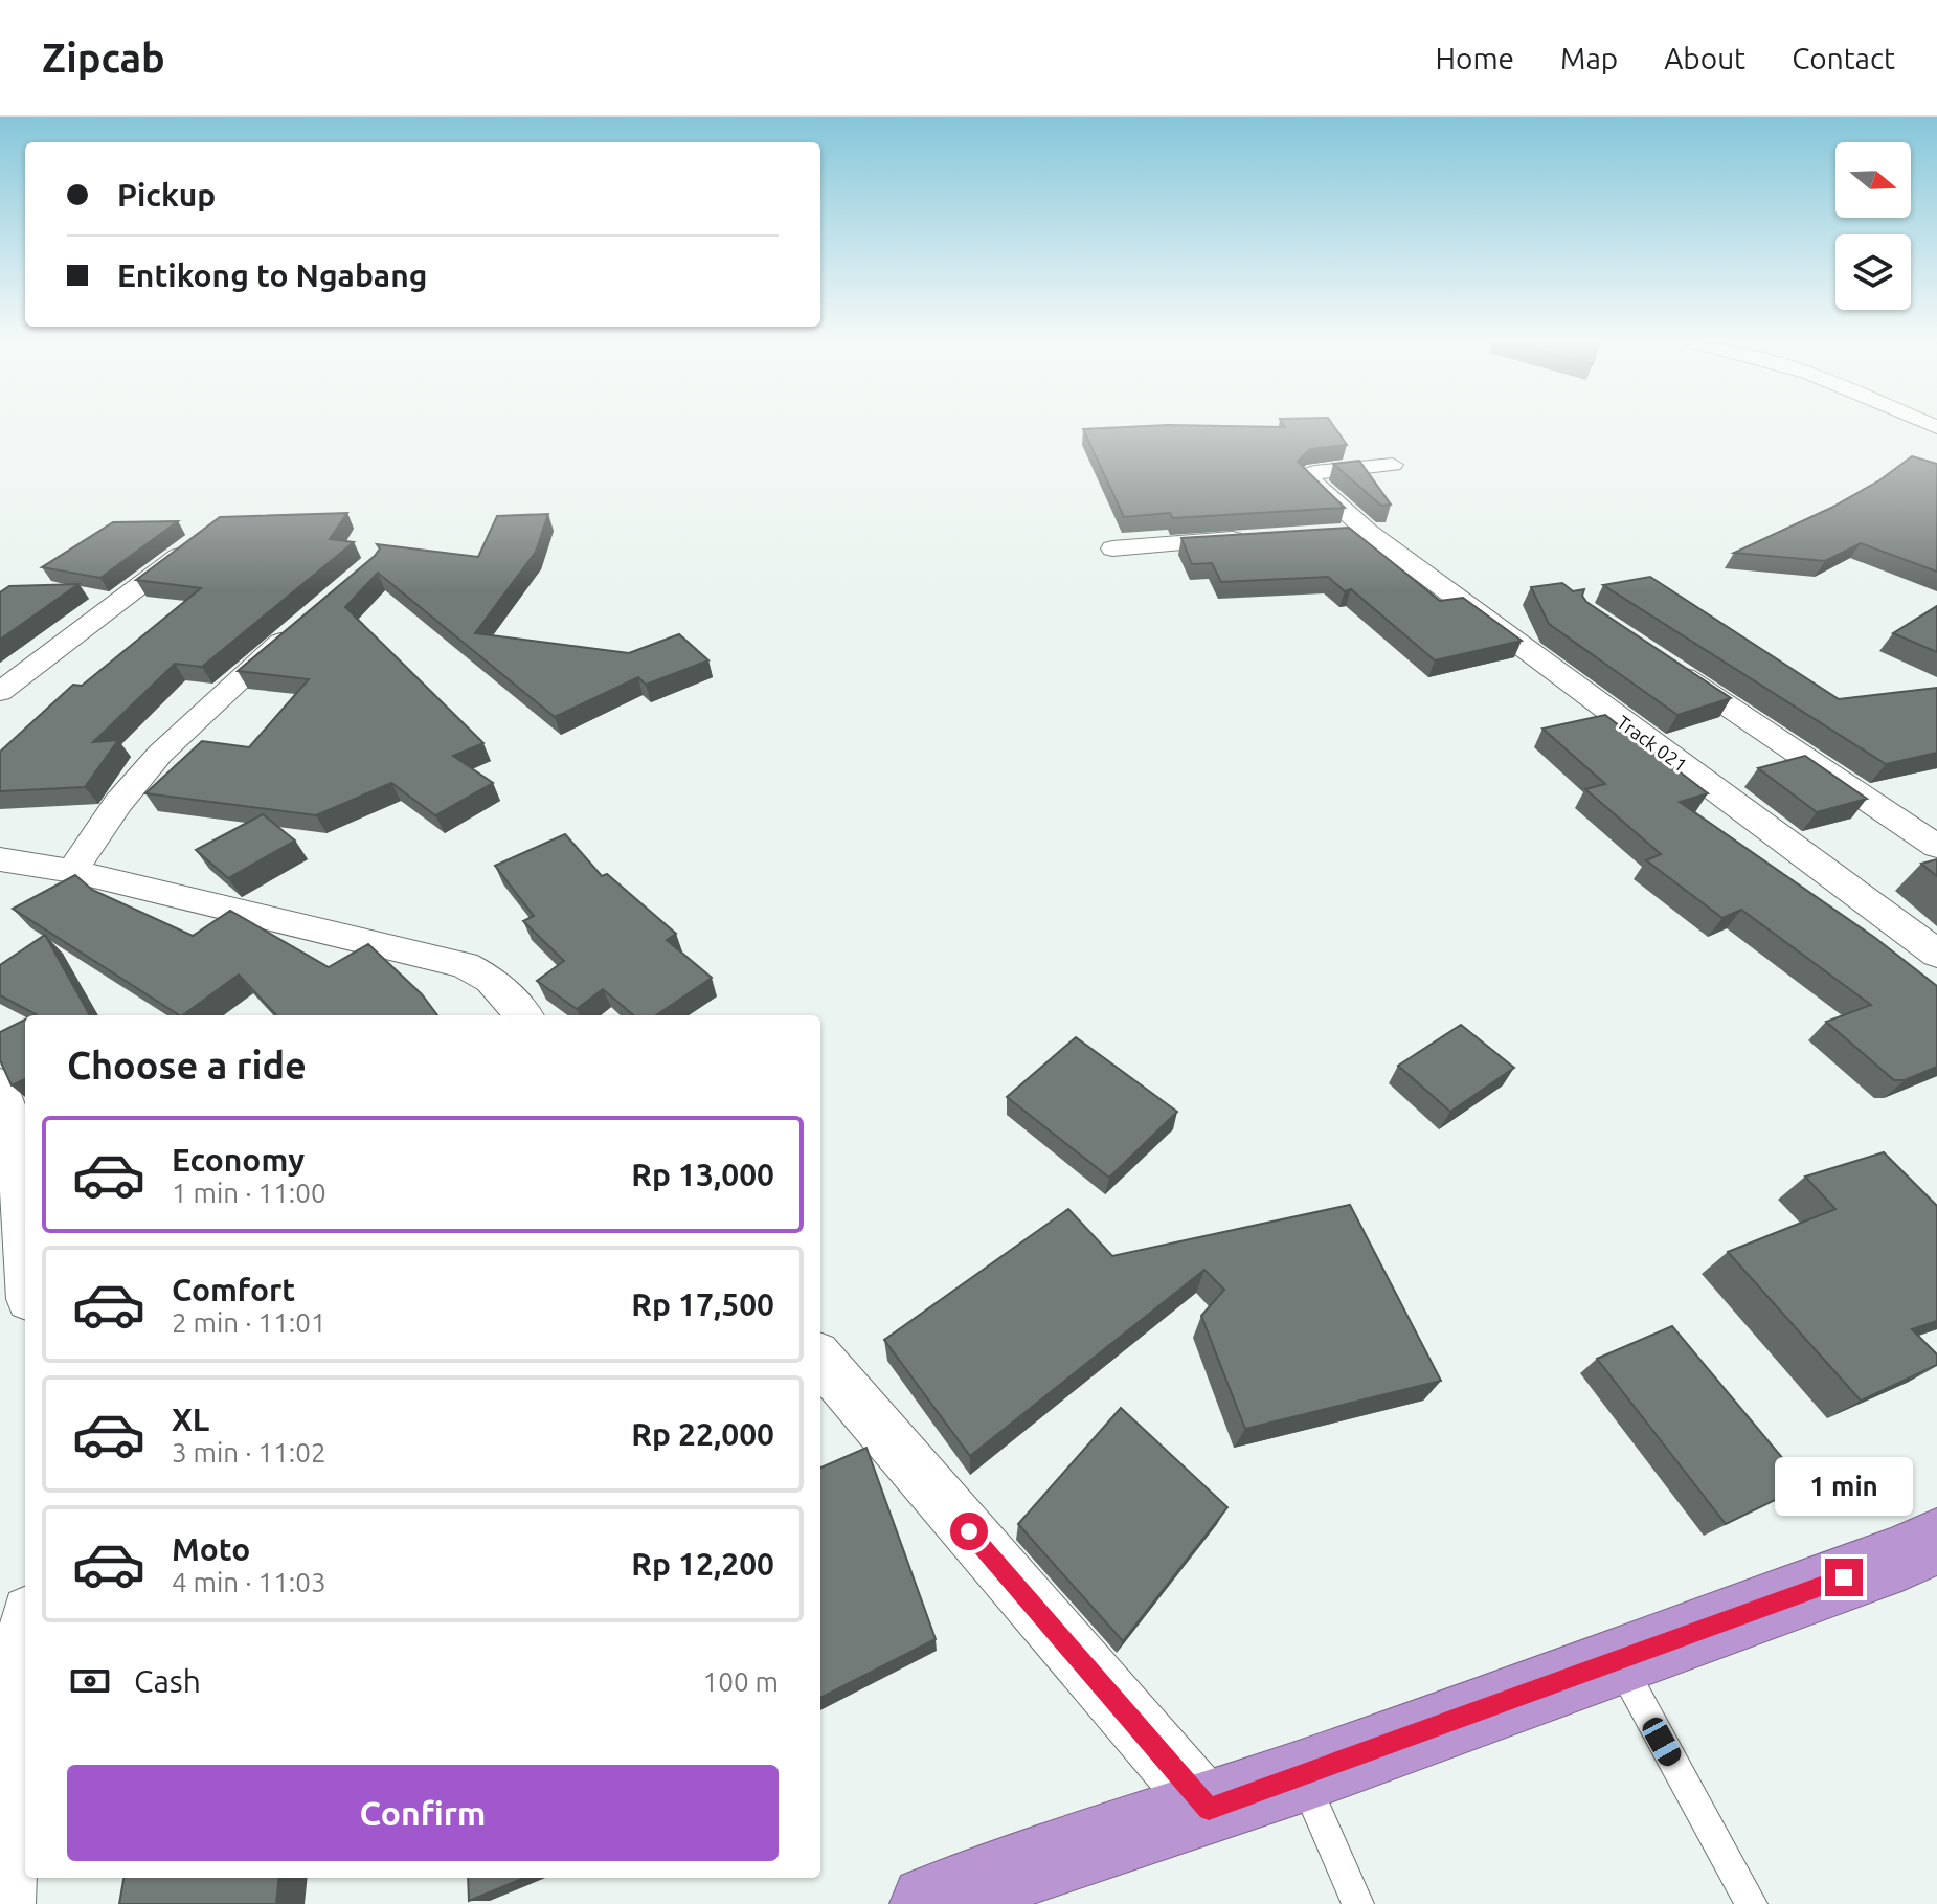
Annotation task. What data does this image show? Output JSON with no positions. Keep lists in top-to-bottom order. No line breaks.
{"streets":{"street":["Track 021"]},"north":"right","page":{"header":"Zipcab","nav":["Home","Map","About","Contact"],"banner":["Pickup","Entikong to Ngabang"],"heading":"Choose a ride","list":[{"name":"Economy","note":"1 min · 11:00","value":"Rp 13,000"},{"name":"Comfort","note":"2 min · 11:01","value":"Rp 17,500"},{"name":"XL","note":"3 min · 11:02","value":"Rp 22,000"},{"name":"Moto","note":"4 min · 11:03","value":"Rp 12,200"}],"bubble":"1 min","pay":["Cash","100 m"],"buttons":"Confirm"}}
